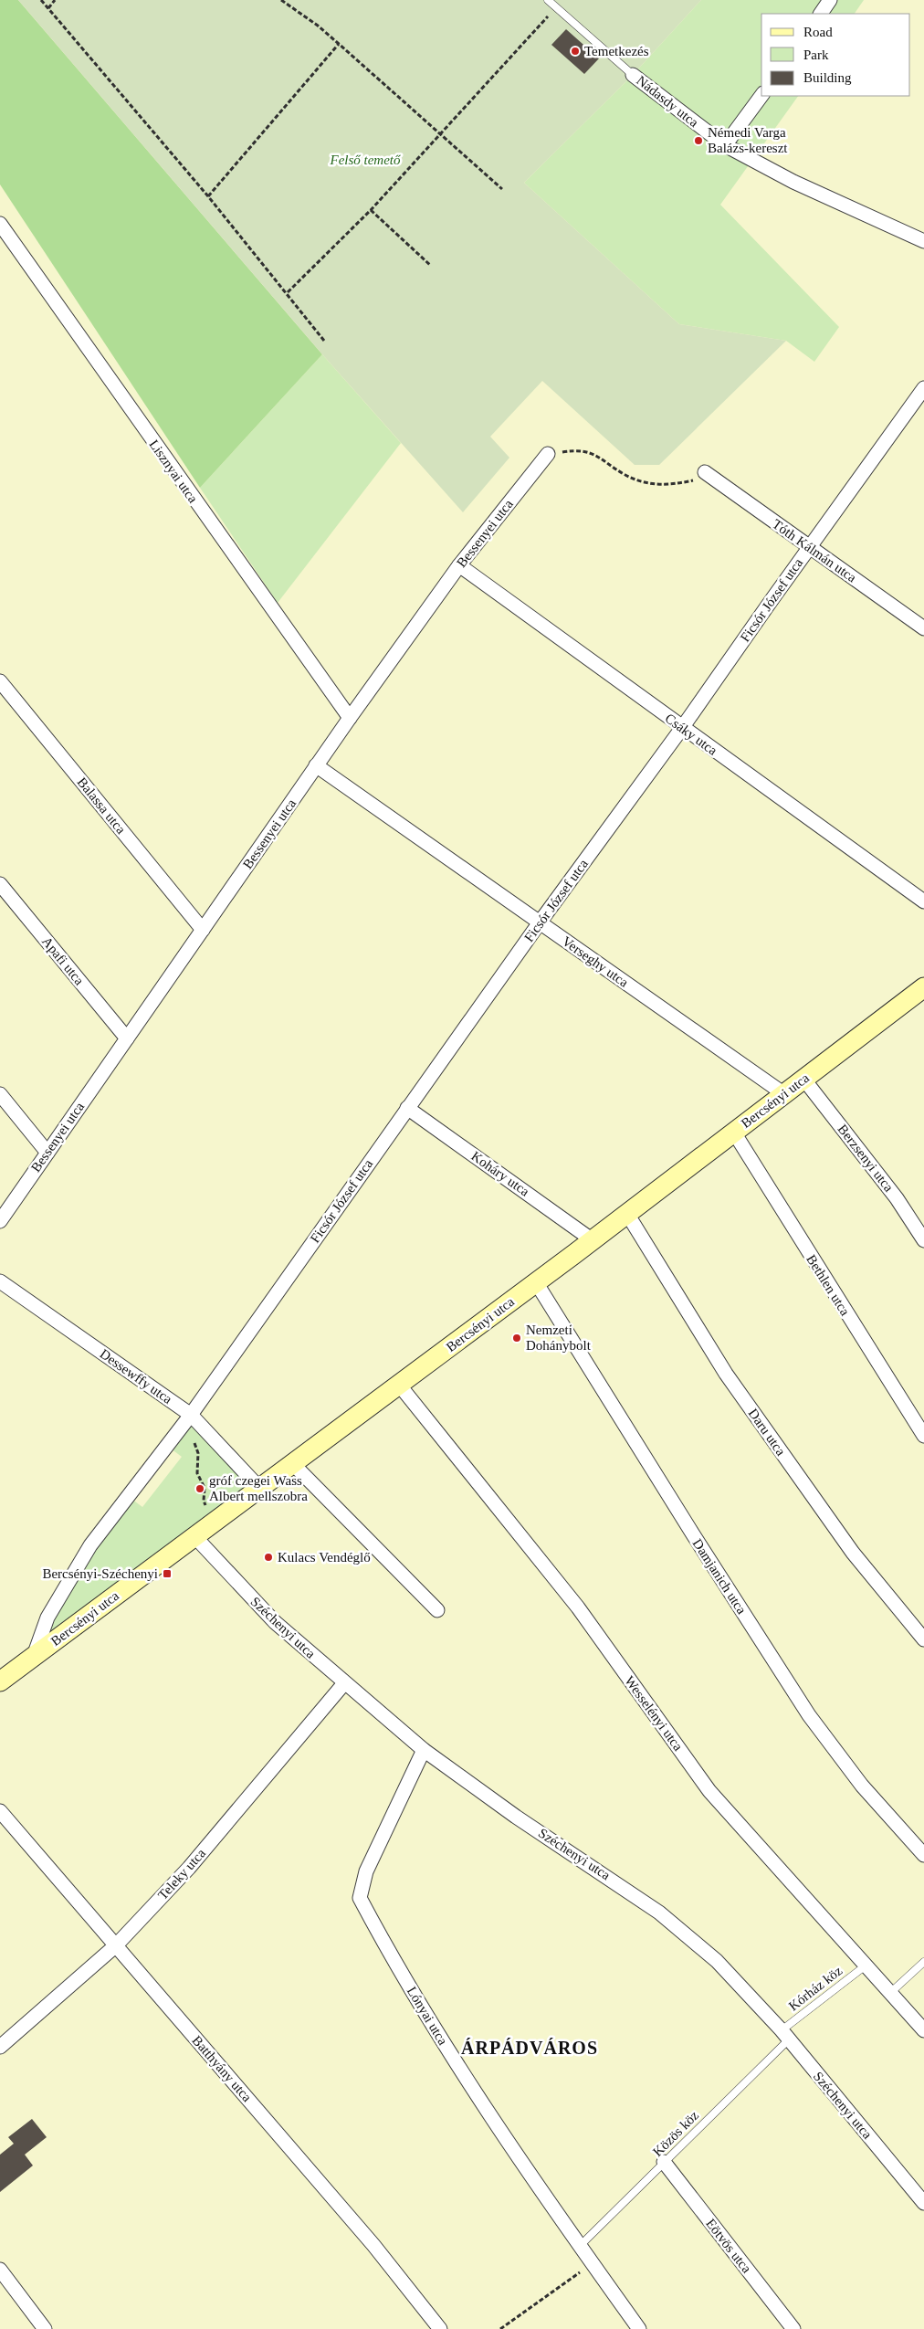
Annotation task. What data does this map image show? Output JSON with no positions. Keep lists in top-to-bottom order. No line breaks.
{"streets":{"street":["Nádasdy utca","Lisznyai utca","Bessenyei utca","Tóth Kálmán utca","Ficsór József utca","Csáky utca","Balassa utca","Apafi utca","Verseghy utca","Bercsényi utca","Berzsenyi utca","Koháry utca","Bethlen utca","Dessewffy utca","Daru utca","Damjanich utca","Széchenyi utca","Wesselényi utca","Teleky utca","Lónyai utca","Batthyány utca","Eötvös utca"],"lane":["Kórház köz","Közös köz"]},"crossings":[["Lisznyai utca","Bessenyei utca"],["Bessenyei utca","Csáky utca"],["Bessenyei utca","Balassa utca"],["Bessenyei utca","Apafi utca"],["Bessenyei utca","Verseghy utca"],["Tóth Kálmán utca","Ficsór József utca"],["Ficsór József utca","Csáky utca"],["Ficsór József utca","Verseghy utca"],["Ficsór József utca","Bercsényi utca"],["Ficsór József utca","Koháry utca"],["Ficsór József utca","Dessewffy utca"],["Verseghy utca","Bercsényi utca"],["Bercsényi utca","Berzsenyi utca"],["Bercsényi utca","Koháry utca"],["Bercsényi utca","Bethlen utca"],["Bercsényi utca","Dessewffy utca"],["Bercsényi utca","Daru utca"],["Bercsényi utca","Damjanich utca"],["Bercsényi utca","Széchenyi utca"],["Bercsényi utca","Wesselényi utca"],["Széchenyi utca","Teleky utca"],["Széchenyi utca","Kórház köz"],["Széchenyi utca","Lónyai utca"],["Széchenyi utca","Közös köz"],["Wesselényi utca","Kórház köz"],["Teleky utca","Batthyány utca"],["Kórház köz","Közös köz"],["Lónyai utca","Közös köz"],["Közös köz","Eötvös utca"]],"districts":["ÁRPÁDVÁROS"],"parks":["Felső temető"],"places":{"other":["Temetkezés","Némedi Varga Balázs-kereszt","Nemzeti Dohánybolt","gróf czegei Wass Albert mellszobra","Kulacs Vendéglő"],"transit":["Bercsényi-Széchenyi"]},"legend":["Road","Park","Building"]}
